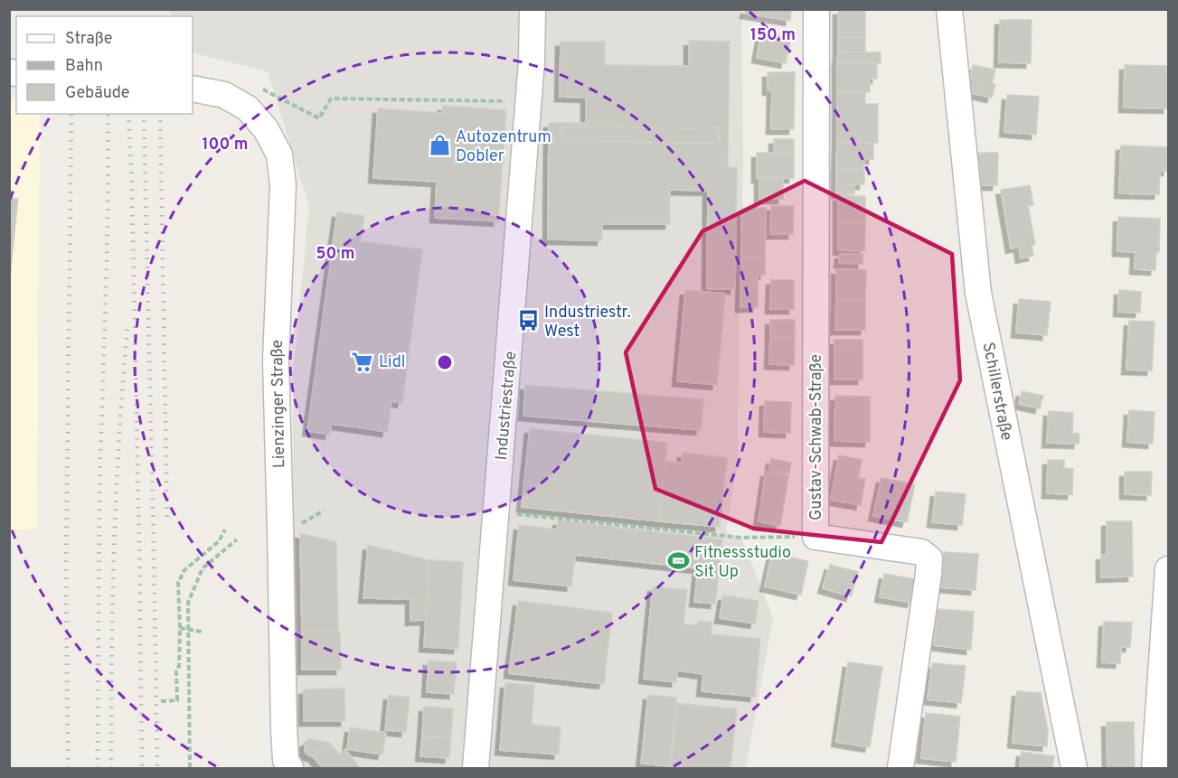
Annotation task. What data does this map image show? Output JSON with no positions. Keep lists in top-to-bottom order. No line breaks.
{"streets":{"street":["Schillerstraße","Lienzinger Straße","Industriestraße","Gustav-Schwab-Straße"]},"places":{"shop":["Autozentrum Dobler"],"bus stop":["Industriestr. West"],"supermarket":["Lidl"],"sports":["Fitnessstudio Sit Up"]},"legend":["Straße","Bahn","Gebäude"],"rings":["150 m","100 m","50 m"]}
